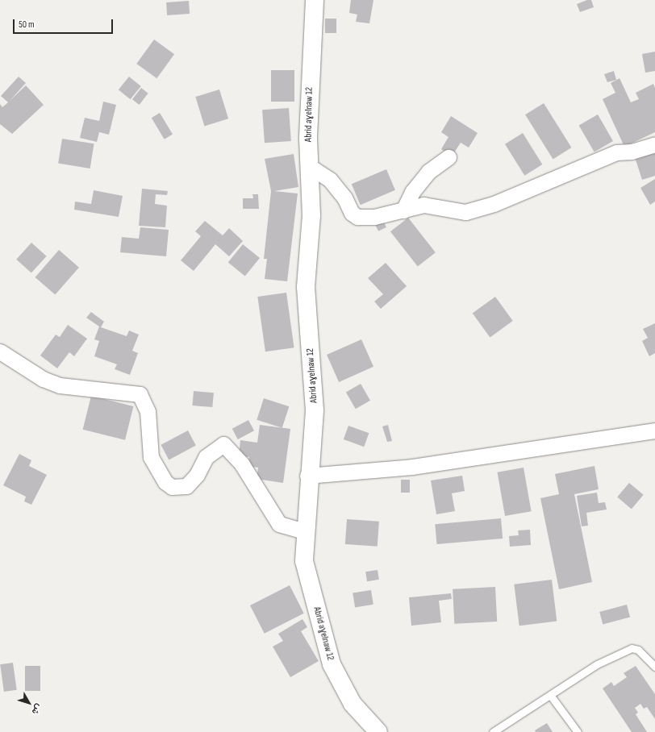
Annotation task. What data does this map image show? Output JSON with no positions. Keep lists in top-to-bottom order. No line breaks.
{"streets":{"main road":["Abrid aɣelnaw 12"]},"scale_bar":"50 m","north":"bottom right"}
